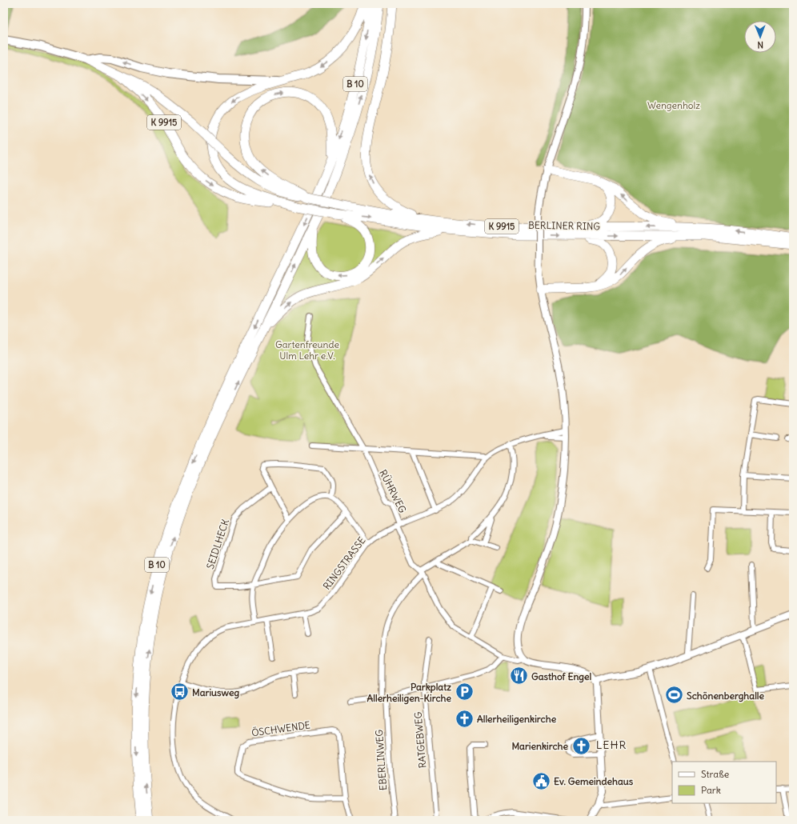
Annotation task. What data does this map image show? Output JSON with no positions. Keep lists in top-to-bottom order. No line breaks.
{"streets":{"highway":["B 10","K 9915","BERLINER RING"],"street":["RÜHRWEG","SEIDLHECK","RINGSTRASSE","ÖSCHWENDE","RATGEBWEG","EBERLINWEG"]},"crossings":[["K 9915","BERLINER RING"],["RÜHRWEG","RINGSTRASSE"],["RÜHRWEG","EBERLINWEG"]],"districts":["LEHR"],"parks":["Wengenholz","Gartenfreunde Ulm Lehr e.V."],"places":{"restaurant":["Gasthof Engel"],"bus stop":["Mariusweg"],"parking":["Parkplatz Allerheiligen-Kirche"],"sports":["Schönenberghalle"],"church":["Allerheiligenkirche","Marienkirche"],"public building":["Ev. Gemeindehaus"]},"legend":["Straße","Park"],"north":"bottom"}
